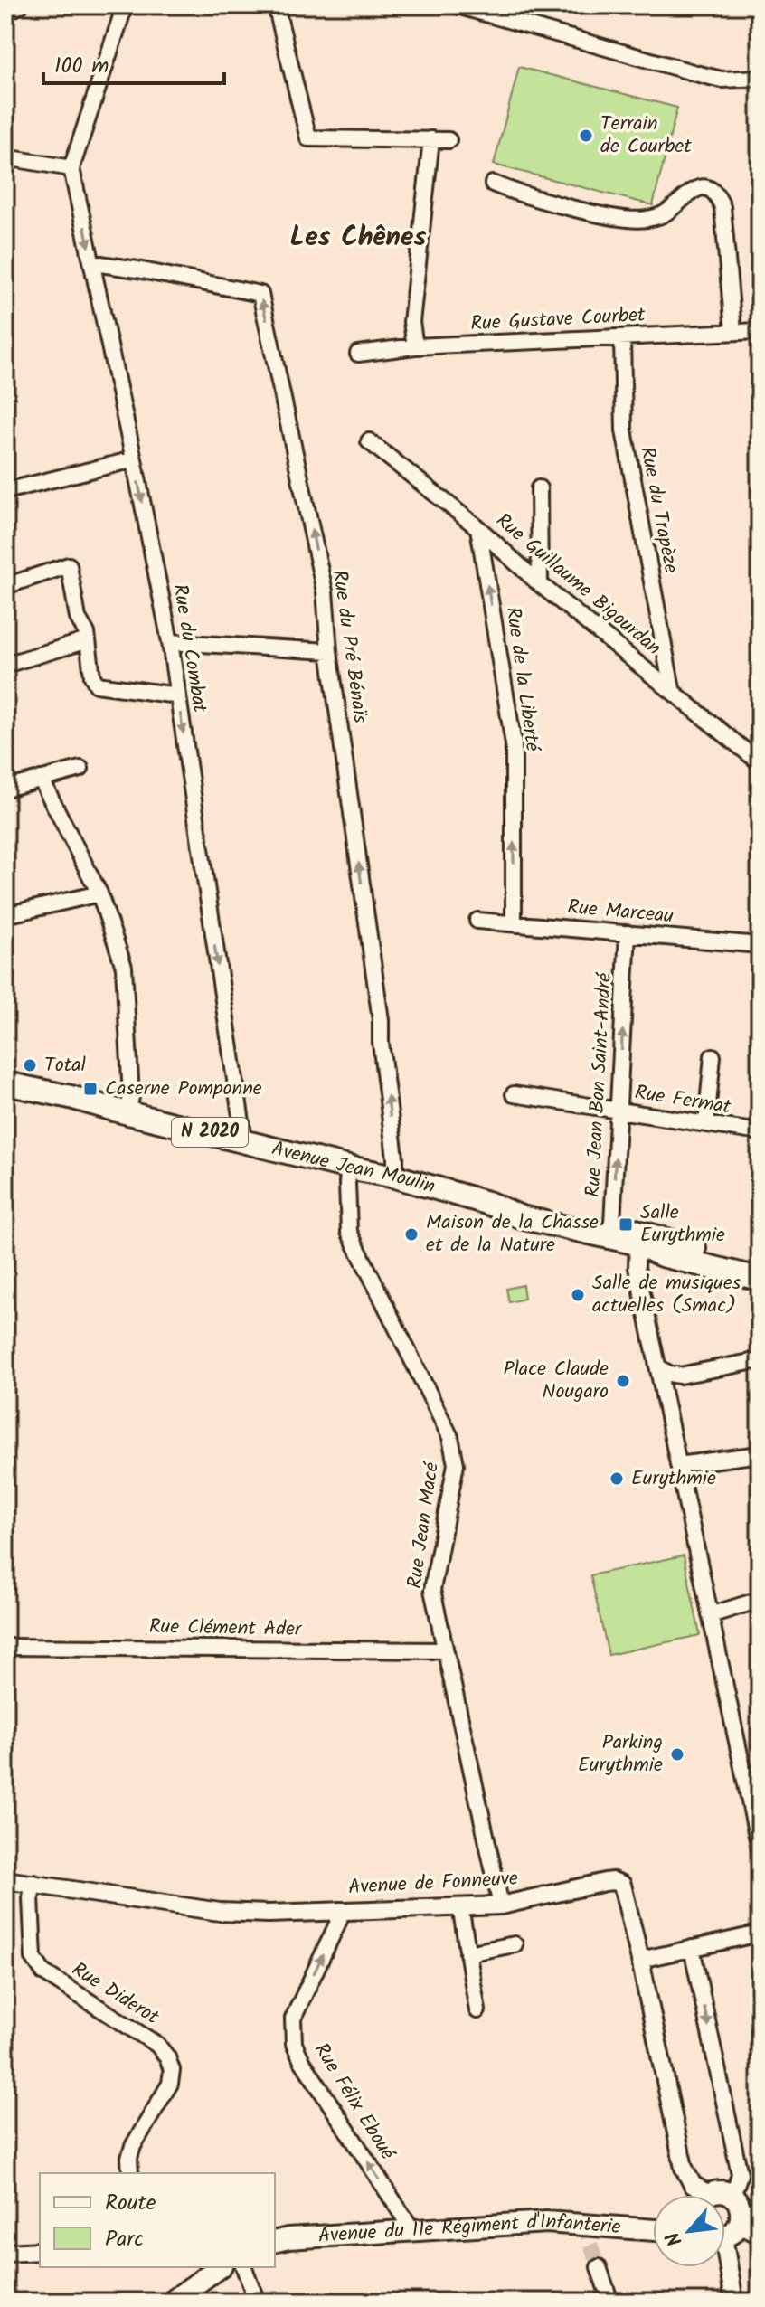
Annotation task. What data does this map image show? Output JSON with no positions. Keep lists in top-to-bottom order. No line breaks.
{"streets":{"main road":["N 2020","Avenue Jean Moulin","Avenue du 11e Régiment d'Infanterie"],"street":["Rue Gustave Courbet","Rue du Trapèze","Rue Guillaume Bigourdan","Rue du Pré Bénaïs","Rue du Combat","Rue de la Liberté","Rue Marceau","Rue Jean Bon Saint-André","Rue Fermat","Rue Jean Macé","Rue Clément Ader","Avenue de Fonneuve","Rue Diderot","Rue Félix Eboué"]},"crossings":[["Rue Gustave Courbet","Rue du Trapèze"],["Rue du Trapèze","Rue Guillaume Bigourdan"],["Rue Guillaume Bigourdan","Rue de la Liberté"],["Rue du Pré Bénaïs","Rue du Combat"],["Rue du Pré Bénaïs","Avenue Jean Moulin"],["Rue du Combat","Avenue Jean Moulin"],["Rue de la Liberté","Rue Marceau"],["Rue Marceau","Rue Jean Bon Saint-André"],["Rue Jean Bon Saint-André","Rue Fermat"],["Rue Jean Bon Saint-André","Avenue Jean Moulin"],["Avenue Jean Moulin","Rue Jean Macé"],["Rue Jean Macé","Rue Clément Ader"],["Rue Jean Macé","Avenue de Fonneuve"],["Avenue de Fonneuve","Rue Diderot"],["Avenue de Fonneuve","Rue Félix Eboué"],["Rue Félix Eboué","Avenue du 11e Régiment d'Infanterie"]],"one_way":["Rue du Pré Bénaïs","Rue de la Liberté","Rue Jean Bon Saint-André","Rue Félix Eboué"],"districts":["Les Chênes"],"places":{"other":["Terrain de Courbet","Total","Maison de la Chasse et de la Nature","Salle de musiques actuelles (Smac)","Place Claude Nougaro","Eurythmie","Parking Eurythmie"],"transit":["Caserne Pomponne","Salle Eurythmie"]},"legend":["Route","Parc"],"scale_bar":"100 m","north":"bottom left"}
